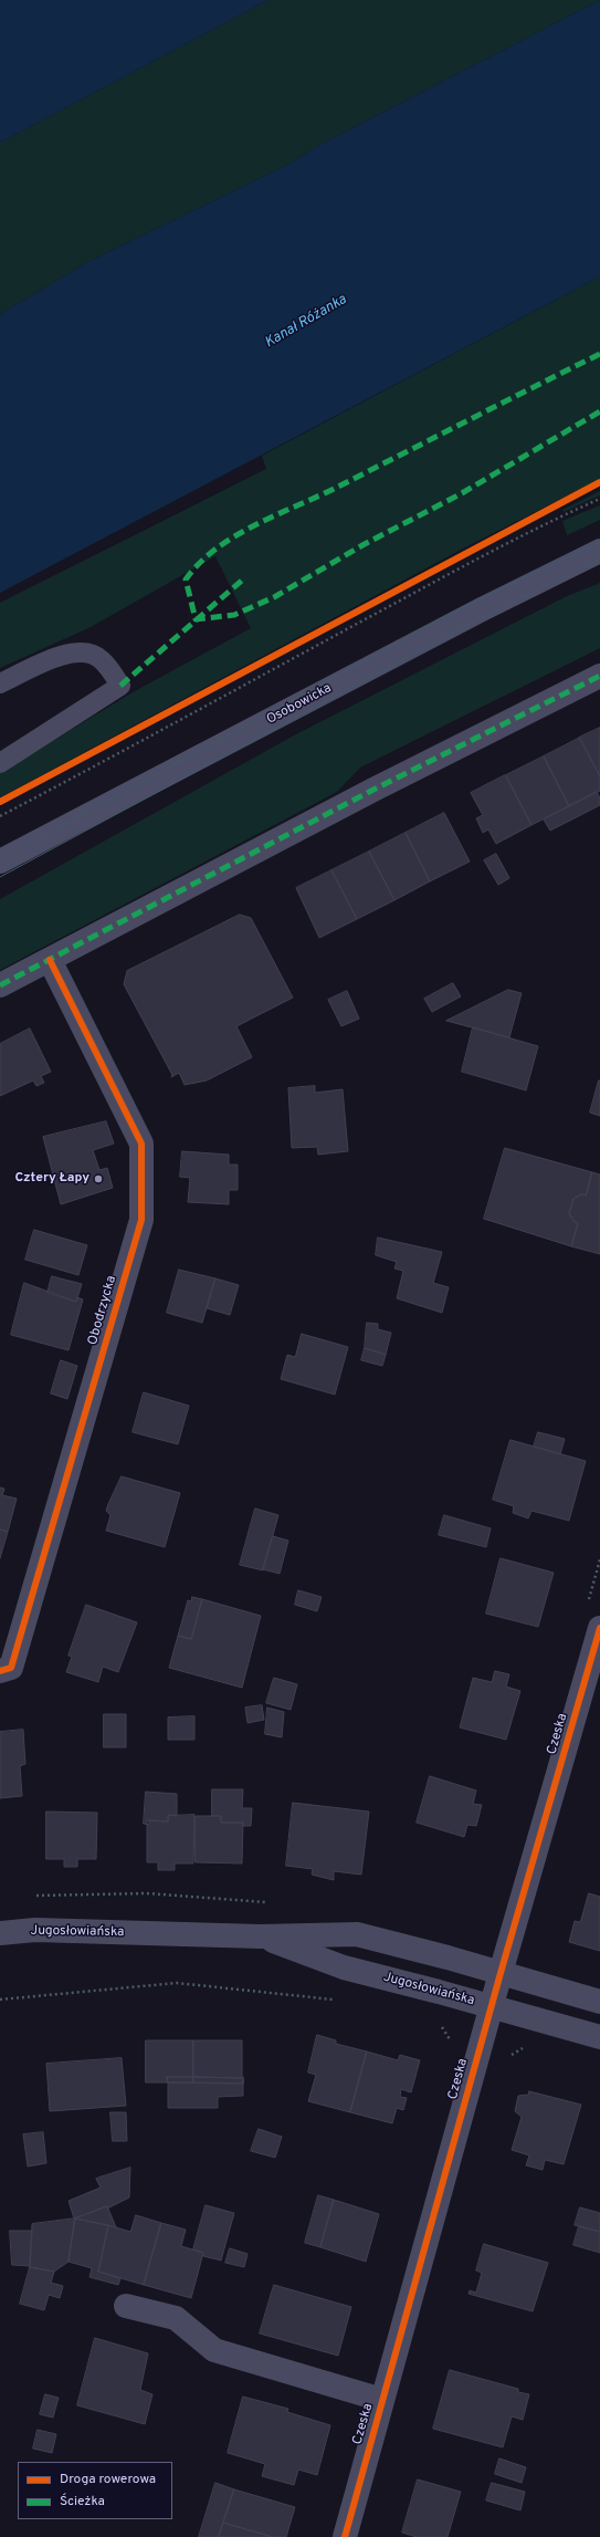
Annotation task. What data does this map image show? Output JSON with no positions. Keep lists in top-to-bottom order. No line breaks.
{"streets":{"street":["Osobowicka","Obodrzycka","Czeska","Jugosłowiańska"]},"crossings":[["Czeska","Jugosłowiańska"]],"water":["Kanał Różanka"],"places":["Cztery Łapy"],"legend":["Droga rowerowa","Ścieżka"]}
